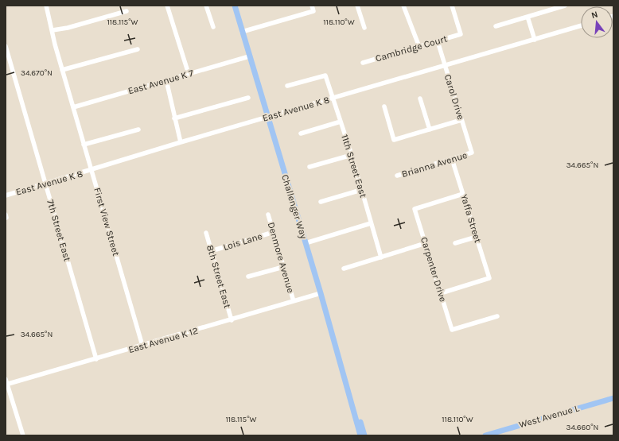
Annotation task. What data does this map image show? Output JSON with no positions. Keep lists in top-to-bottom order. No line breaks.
{"streets":{"main road":["Challenger Way","West Avenue L"],"street":["Cambridge Court","East Avenue K 7","Carol Drive","East Avenue K 8","Brianna Avenue","11th Street East","Yaffa Street","First View Street","7th Street East","Lois Lane","Denmore Avenue","Carpenter Drive","8th Street East","East Avenue K 12"]},"crossings":[["Cambridge Court","Carol Drive"],["East Avenue K 7","Challenger Way"],["East Avenue K 7","First View Street"],["Carol Drive","East Avenue K 8"],["Carol Drive","Brianna Avenue"],["East Avenue K 8","11th Street East"],["East Avenue K 8","Challenger Way"],["East Avenue K 8","First View Street"],["East Avenue K 8","7th Street East"],["Brianna Avenue","Yaffa Street"],["Challenger Way","East Avenue K 12"],["Yaffa Street","Carpenter Drive"],["First View Street","East Avenue K 12"],["7th Street East","East Avenue K 12"],["Lois Lane","Denmore Avenue"],["Lois Lane","8th Street East"],["Denmore Avenue","East Avenue K 12"],["8th Street East","East Avenue K 12"]],"north":"top","coordinates":["118.115°W","118.110°W","34.670°N","34.665°N","34.660°N"]}
